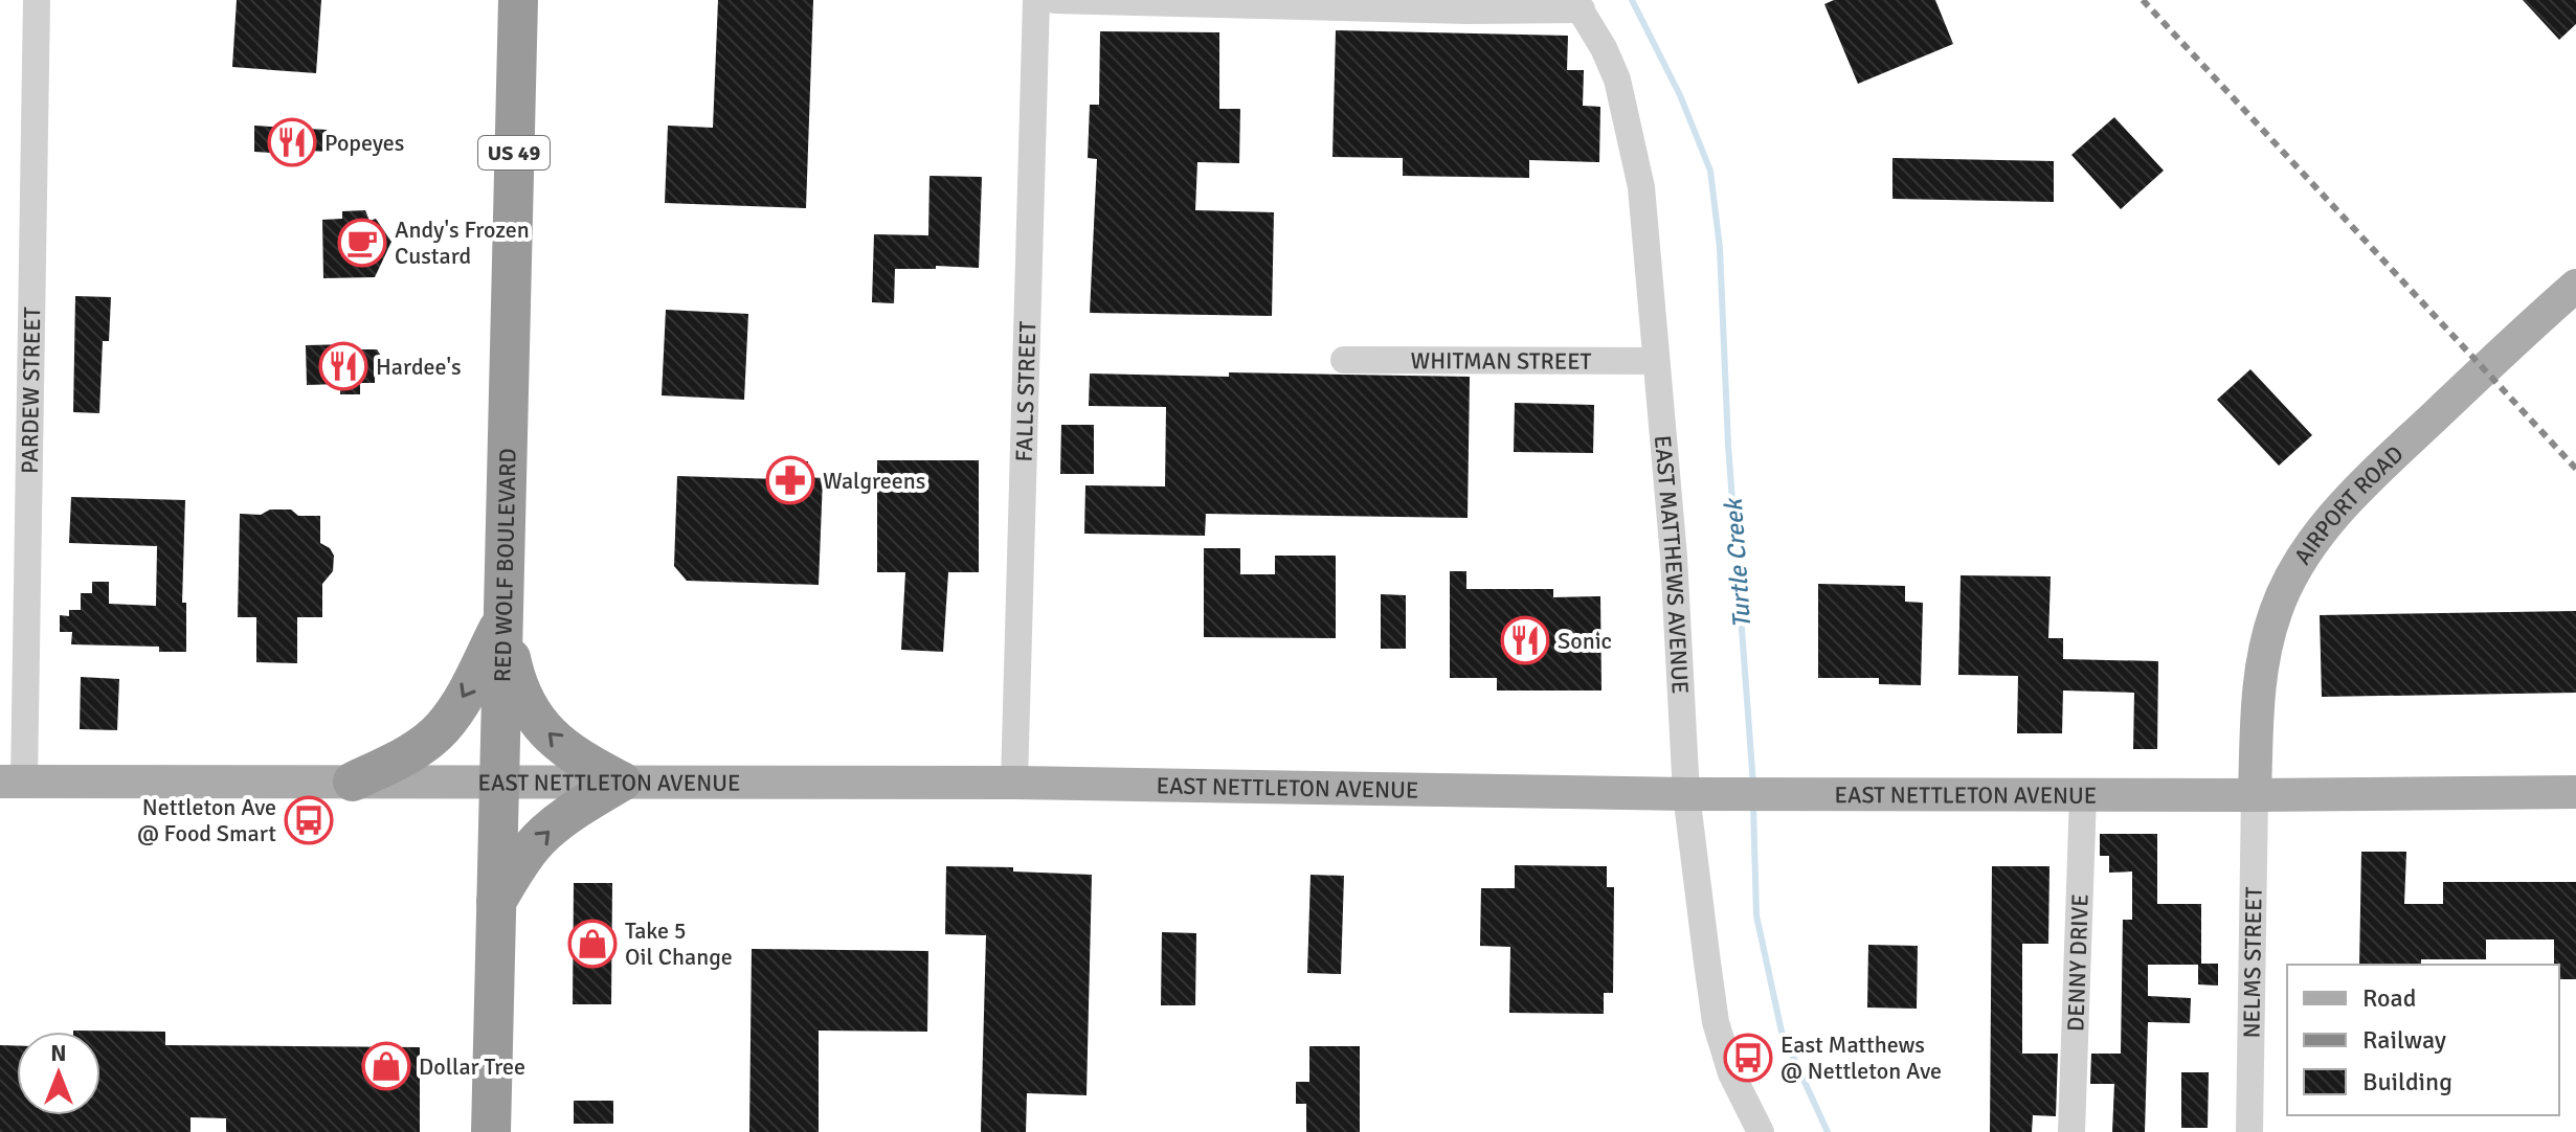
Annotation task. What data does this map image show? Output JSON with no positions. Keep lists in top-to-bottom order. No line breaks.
{"streets":{"highway":["US 49","RED WOLF BOULEVARD"],"main road":["AIRPORT ROAD","EAST NETTLETON AVENUE"],"street":["WHITMAN STREET","PARDEW STREET","FALLS STREET","EAST MATTHEWS AVENUE","DENNY DRIVE","NELMS STREET"]},"crossings":[["WHITMAN STREET","EAST MATTHEWS AVENUE"],["PARDEW STREET","EAST NETTLETON AVENUE"],["FALLS STREET","EAST NETTLETON AVENUE"],["AIRPORT ROAD","EAST NETTLETON AVENUE"],["AIRPORT ROAD","NELMS STREET"],["EAST MATTHEWS AVENUE","EAST NETTLETON AVENUE"],["RED WOLF BOULEVARD","EAST NETTLETON AVENUE"],["EAST NETTLETON AVENUE","DENNY DRIVE"],["EAST NETTLETON AVENUE","NELMS STREET"]],"water":["Turtle Creek"],"places":{"restaurant":["Popeyes","Hardee's","Sonic"],"cafe":["Andy's Frozen Custard"],"pharmacy":["Walgreens"],"bus stop":["Nettleton Ave @ Food Smart","East Matthews @ Nettleton Ave"],"shop":["Take 5 Oil Change","Dollar Tree"]},"legend":["Road","Railway","Building"],"north":"top"}
